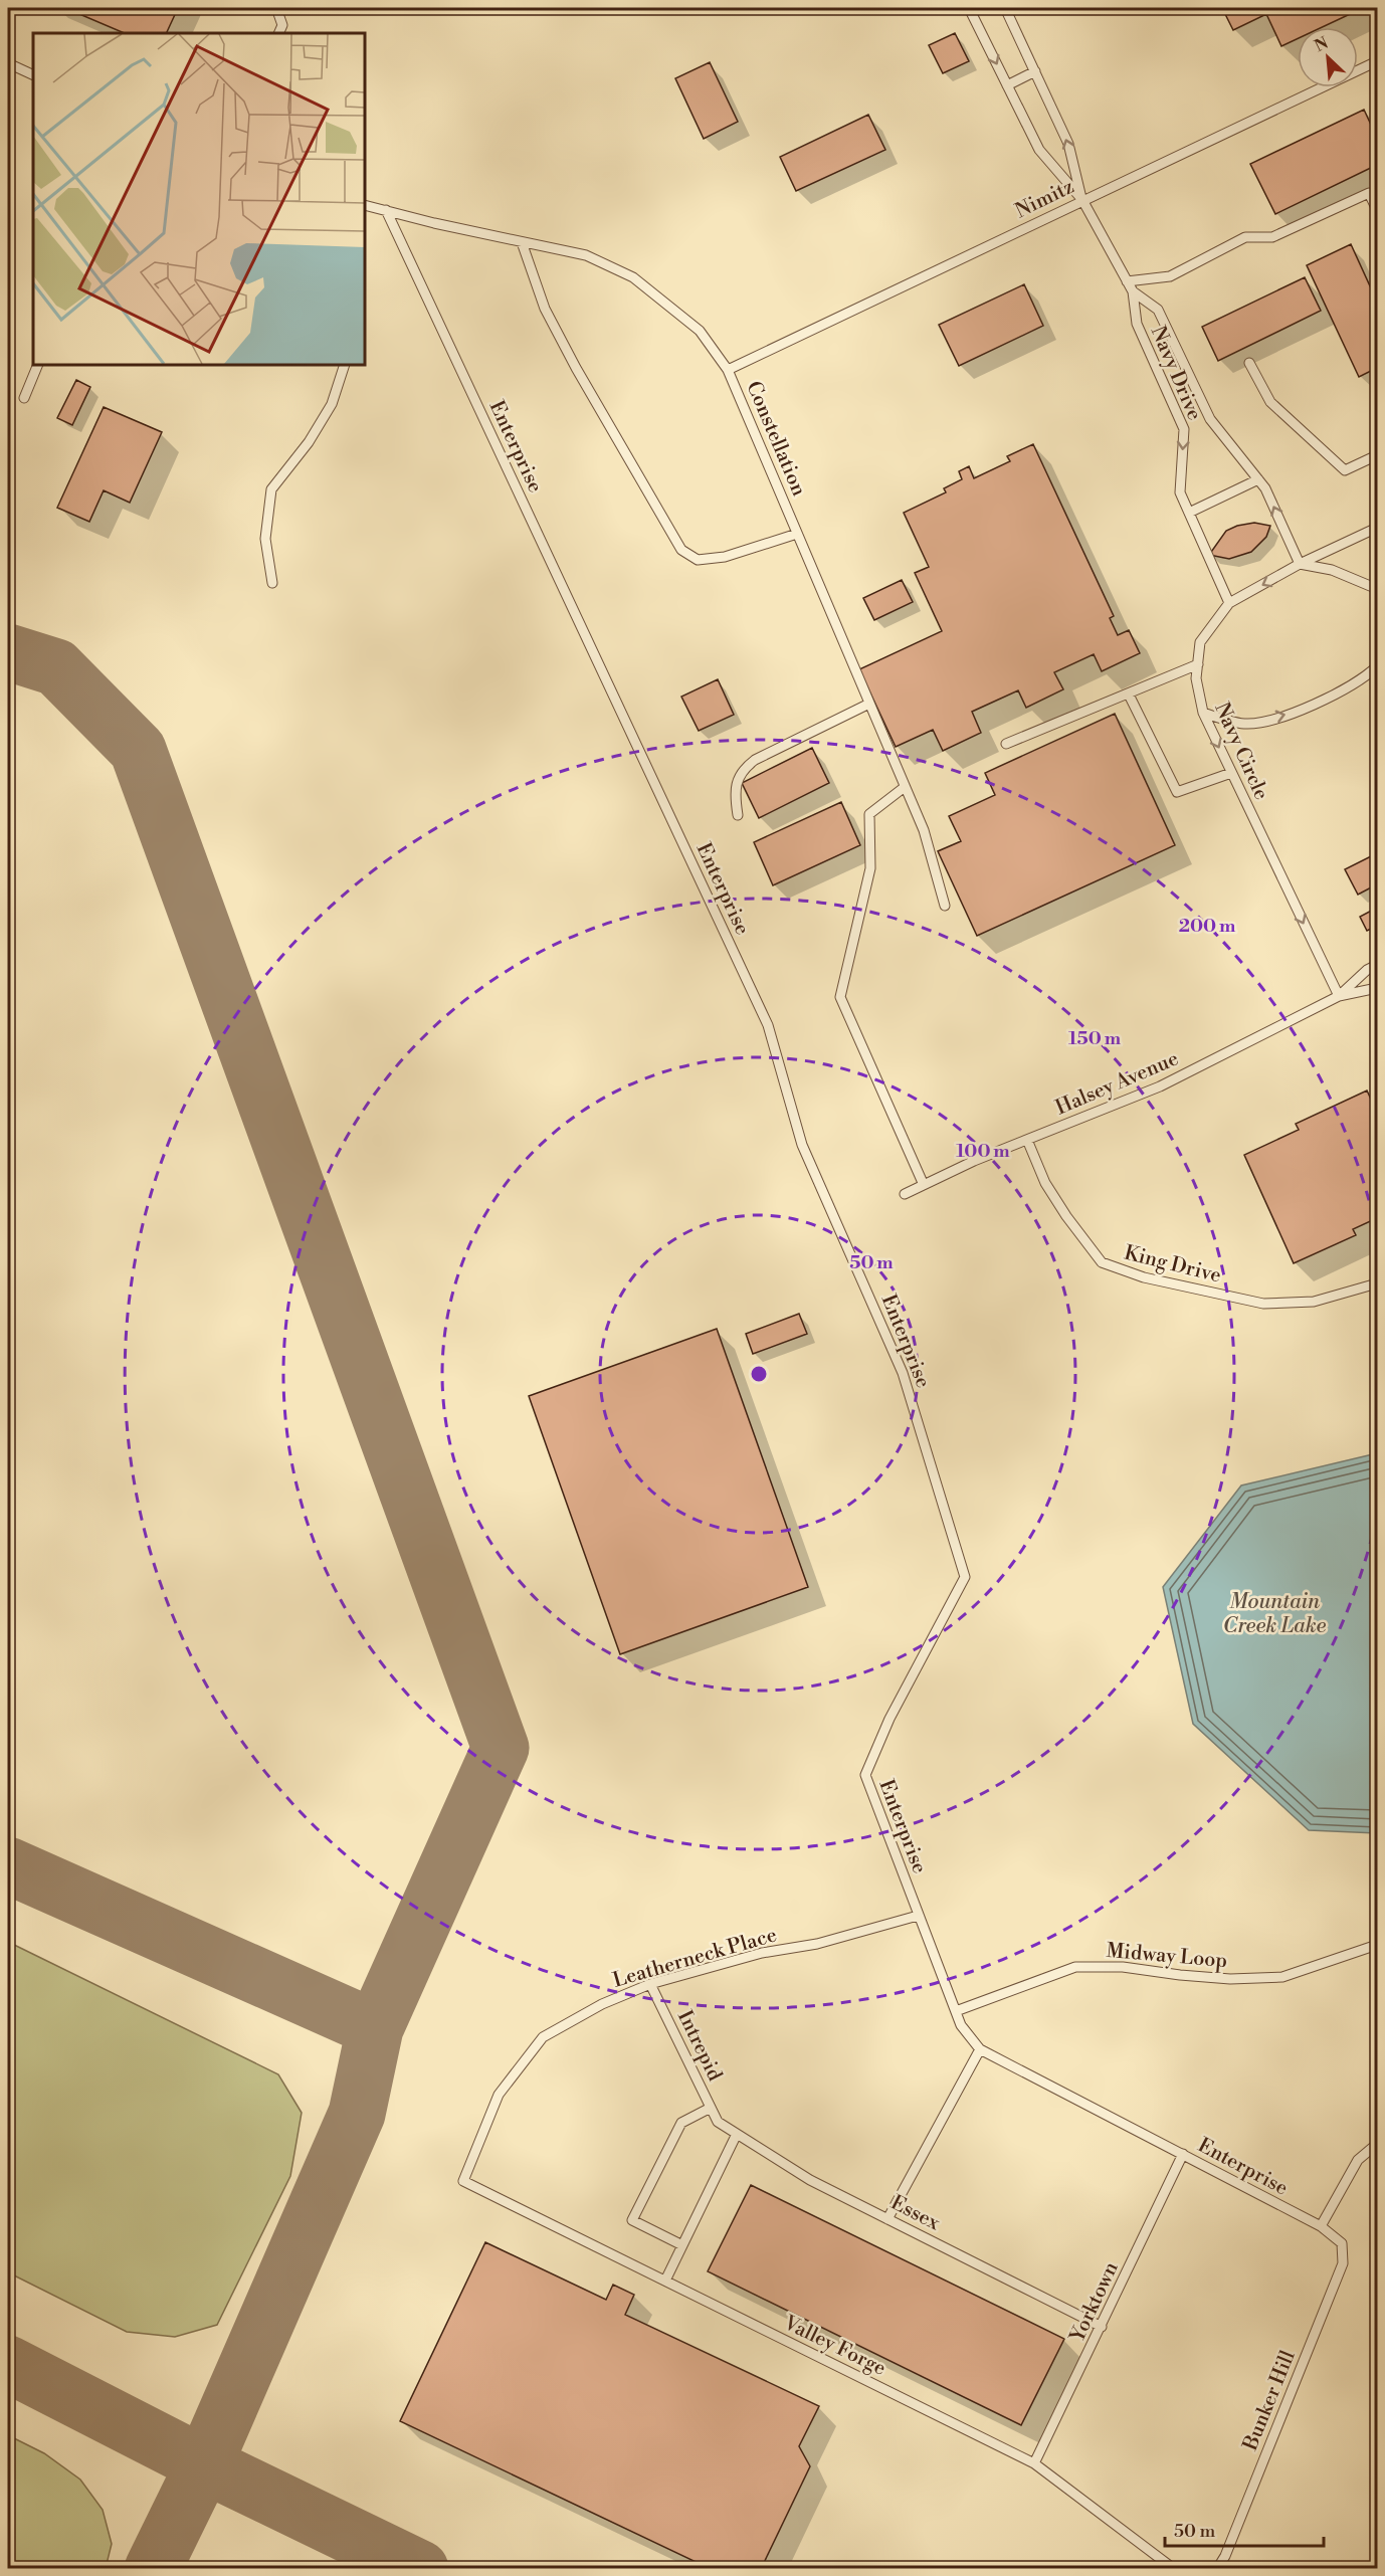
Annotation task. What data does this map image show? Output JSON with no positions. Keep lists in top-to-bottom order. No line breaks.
{"streets":{"lane":["Nimitz","Navy Drive","Constellation","Enterprise","Navy Circle","Halsey Avenue","King Drive","Midway Loop","Leatherneck Place","Intrepid","Essex","Yorktown","Valley Forge","Bunker Hill"]},"crossings":[["Nimitz","Navy Drive"],["Nimitz","Constellation"],["Navy Drive","Navy Circle"],["Constellation","Enterprise"],["Enterprise","Midway Loop"],["Enterprise","Leatherneck Place"],["Enterprise","Yorktown"],["Enterprise","Bunker Hill"],["Navy Circle","Halsey Avenue"],["Halsey Avenue","King Drive"],["Leatherneck Place","Intrepid"],["Leatherneck Place","Valley Forge"],["Intrepid","Essex"],["Essex","Yorktown"],["Yorktown","Valley Forge"]],"one_way":["Navy Circle"],"water":["Mountain Creek Lake"],"scale_bar":"50 m","north":"top left","rings":["200 m","150 m","100 m","50 m"]}
